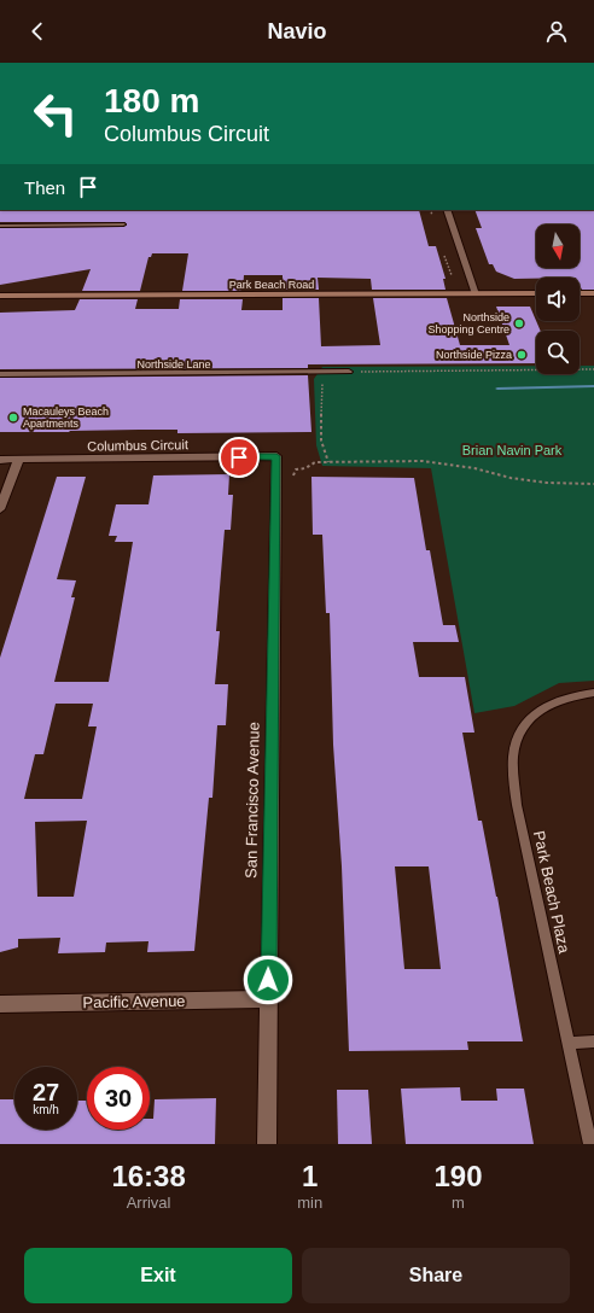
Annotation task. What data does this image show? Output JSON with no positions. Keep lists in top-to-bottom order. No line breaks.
{"streets":{"street":["Park Beach Road","Columbus Circuit","San Francisco Avenue","Pacific Avenue"],"lane":["Northside Lane","Park Beach Plaza"]},"crossings":[["Columbus Circuit","San Francisco Avenue"],["San Francisco Avenue","Pacific Avenue"]],"parks":["Brian Navin Park"],"places":["Northside Shopping Centre","Northside Pizza","Macauleys Beach Apartments"],"north":"bottom","page":{"header":"Navio","turn":["180 m","Columbus Circuit"],"then":"Then","speed":"27 km/h","limit":"30","eta":["16:38","Arrival","1","min","190","m"],"buttons":["Exit","Share"]}}
